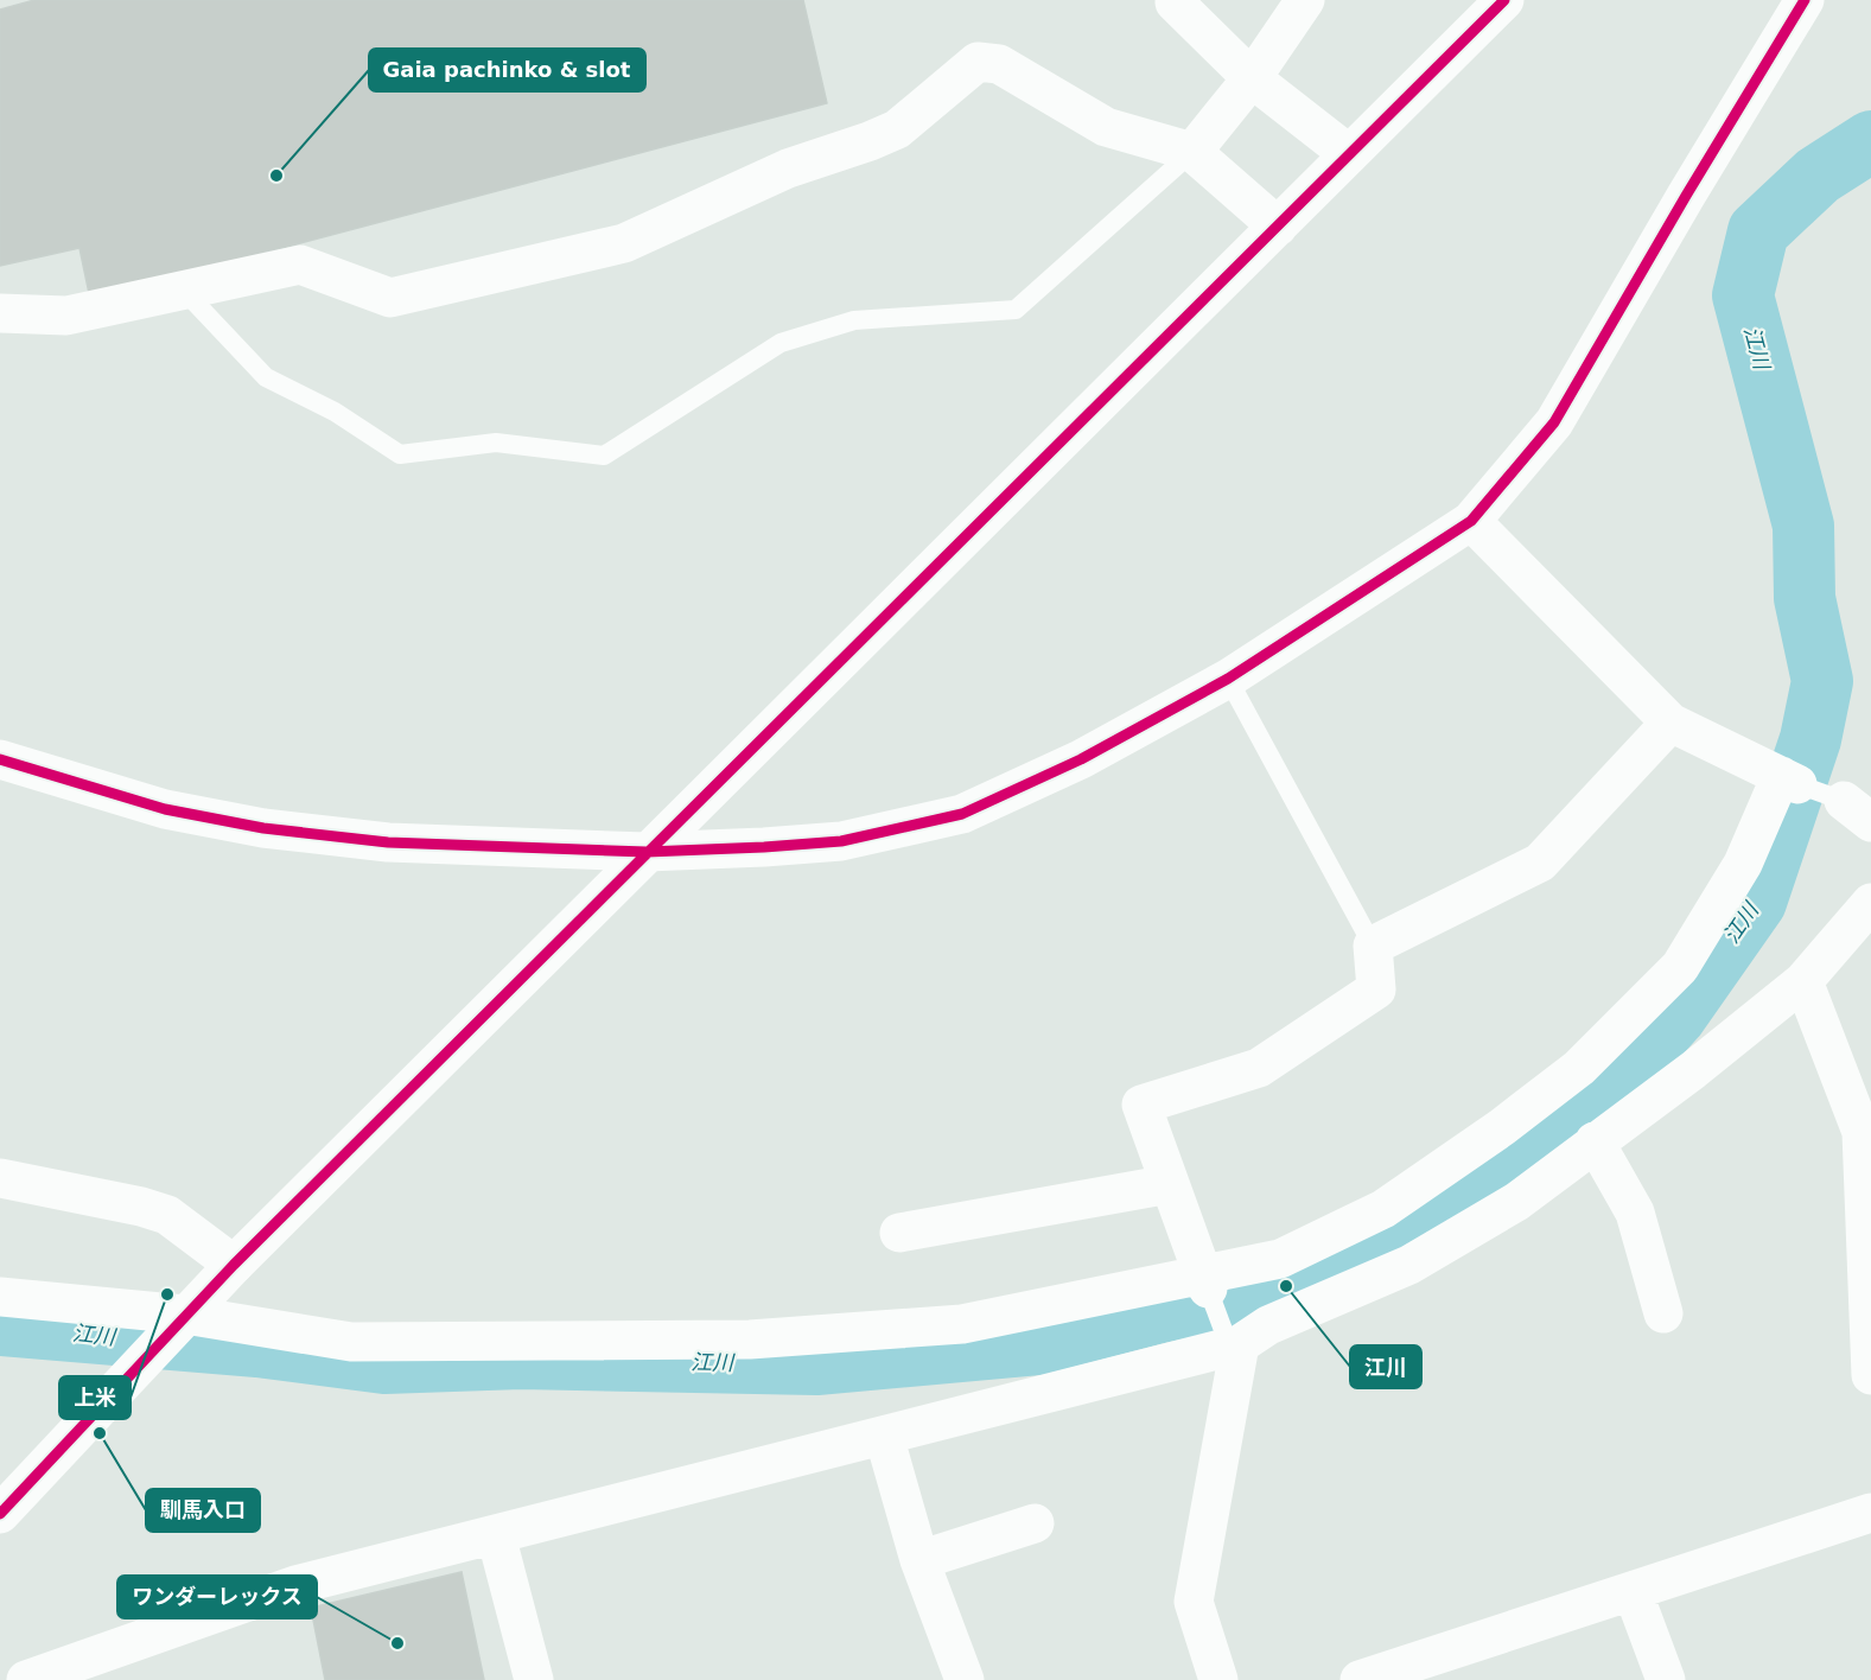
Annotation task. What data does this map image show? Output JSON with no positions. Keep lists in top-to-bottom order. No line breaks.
{"water":["江川"],"places":["Gaia pachinko & slot","江川","上米","馴馬入口","ワンダーレックス"]}
